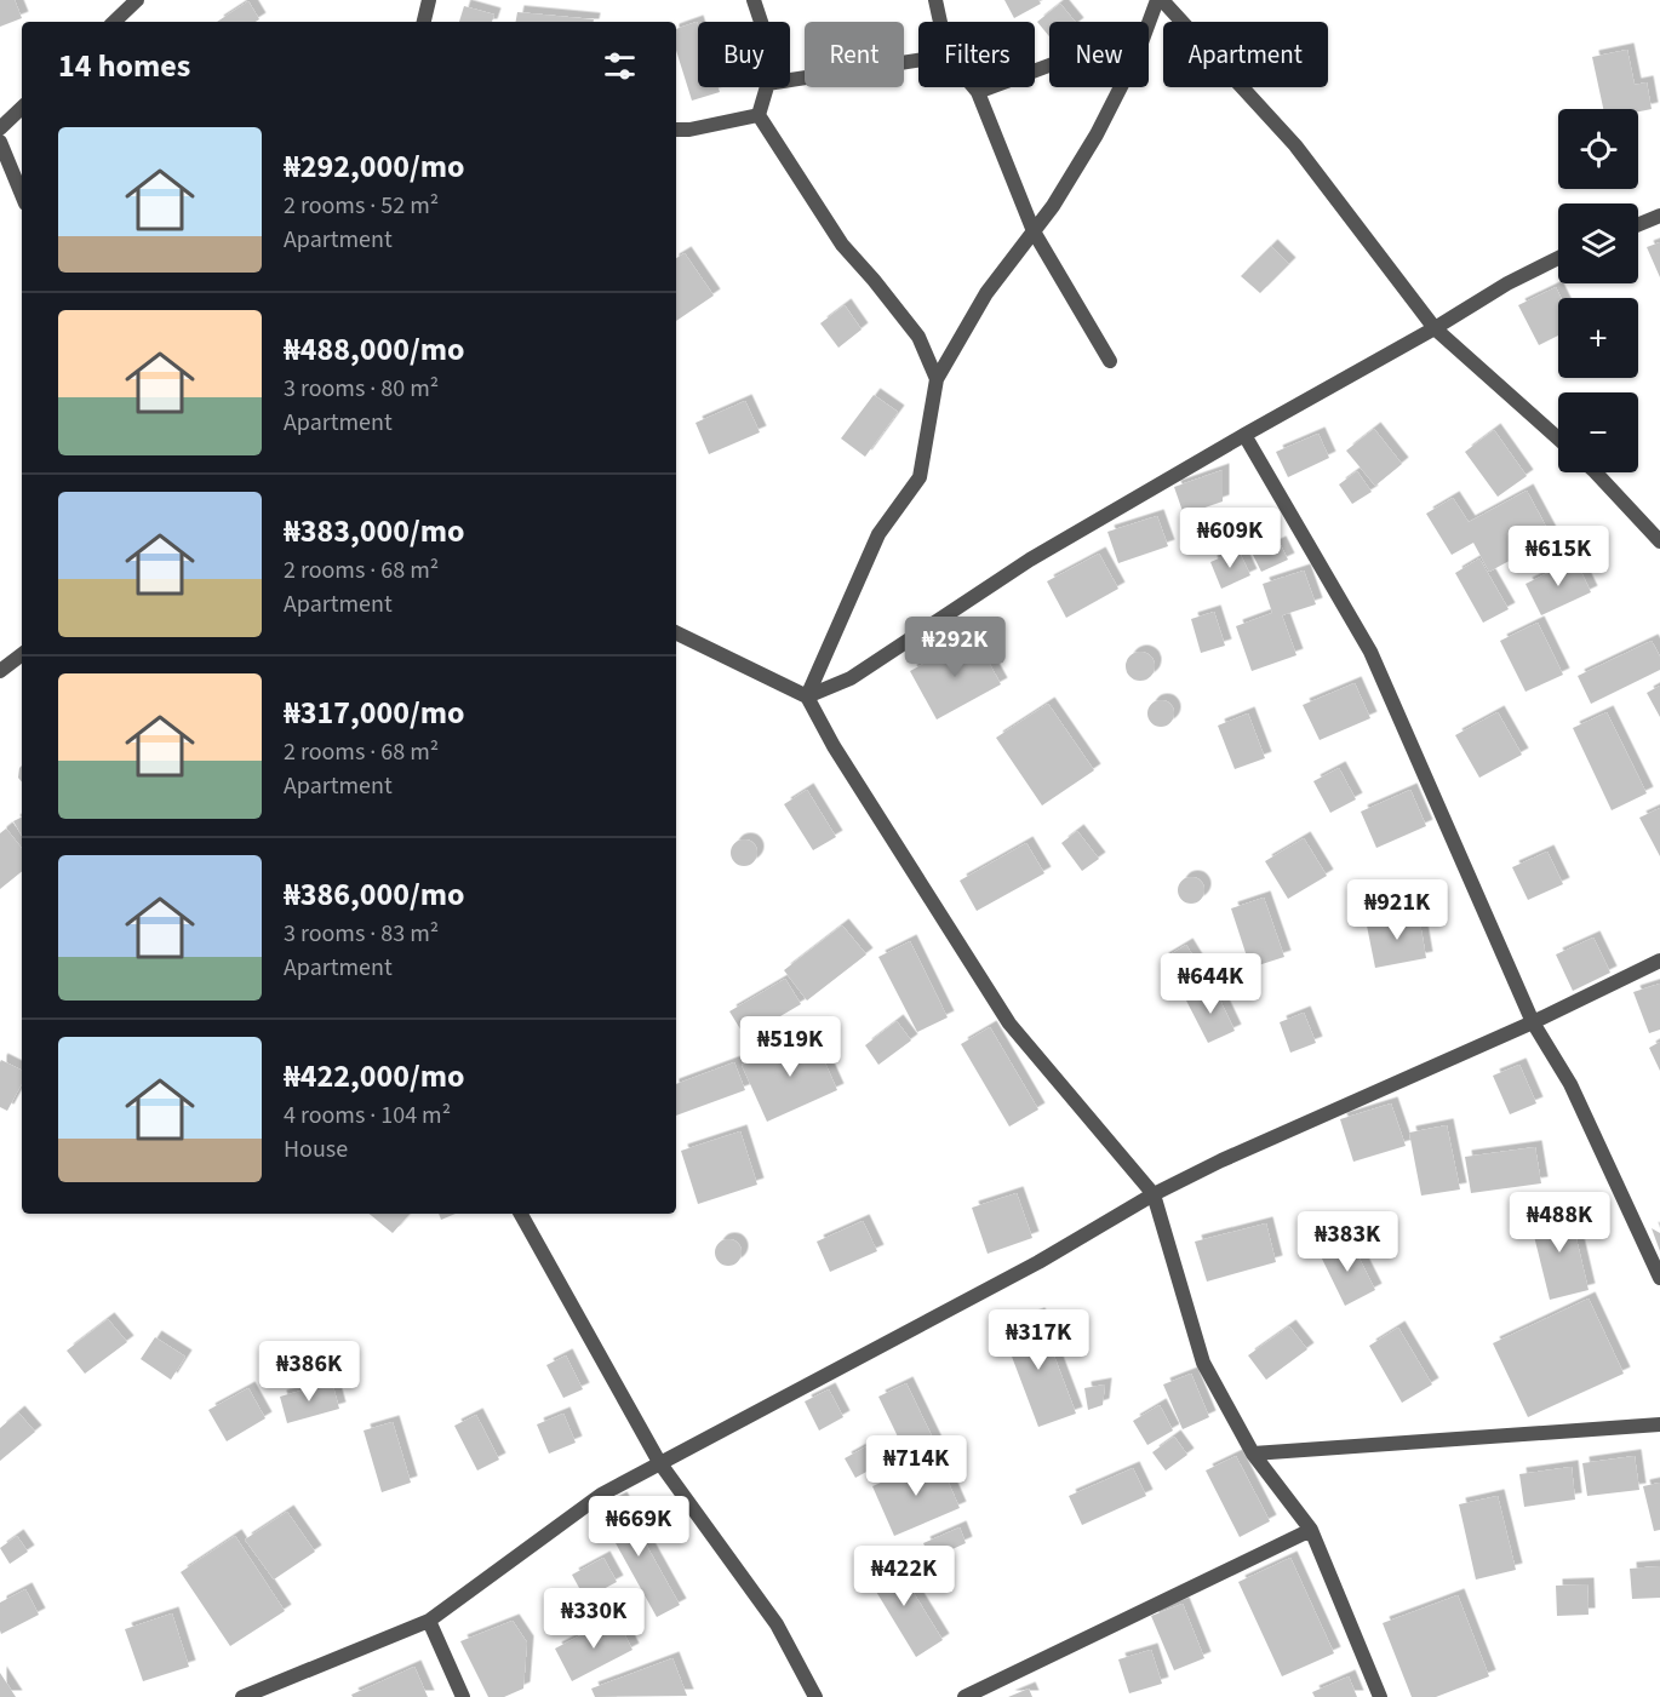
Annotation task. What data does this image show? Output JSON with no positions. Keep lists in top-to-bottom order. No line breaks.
{"page":{"chip":["Buy","Rent","Filters","New","Apartment"],"heading":"14 homes","map_buttons":["+","−"],"list":[{"name":"₦292,000/mo","note":"2 rooms · 52 m² · Apartment"},{"name":"₦488,000/mo","note":"3 rooms · 80 m² · Apartment"},{"name":"₦383,000/mo","note":"2 rooms · 68 m² · Apartment"},{"name":"₦317,000/mo","note":"2 rooms · 68 m² · Apartment"},{"name":"₦386,000/mo","note":"3 rooms · 83 m² · Apartment"},{"name":"₦422,000/mo","note":"4 rooms · 104 m² · House"}],"price":["₦609K","₦615K","₦292K","₦921K","₦644K","₦519K","₦488K","₦383K","₦317K","₦386K","₦714K","₦669K","₦422K","₦330K"]}}
